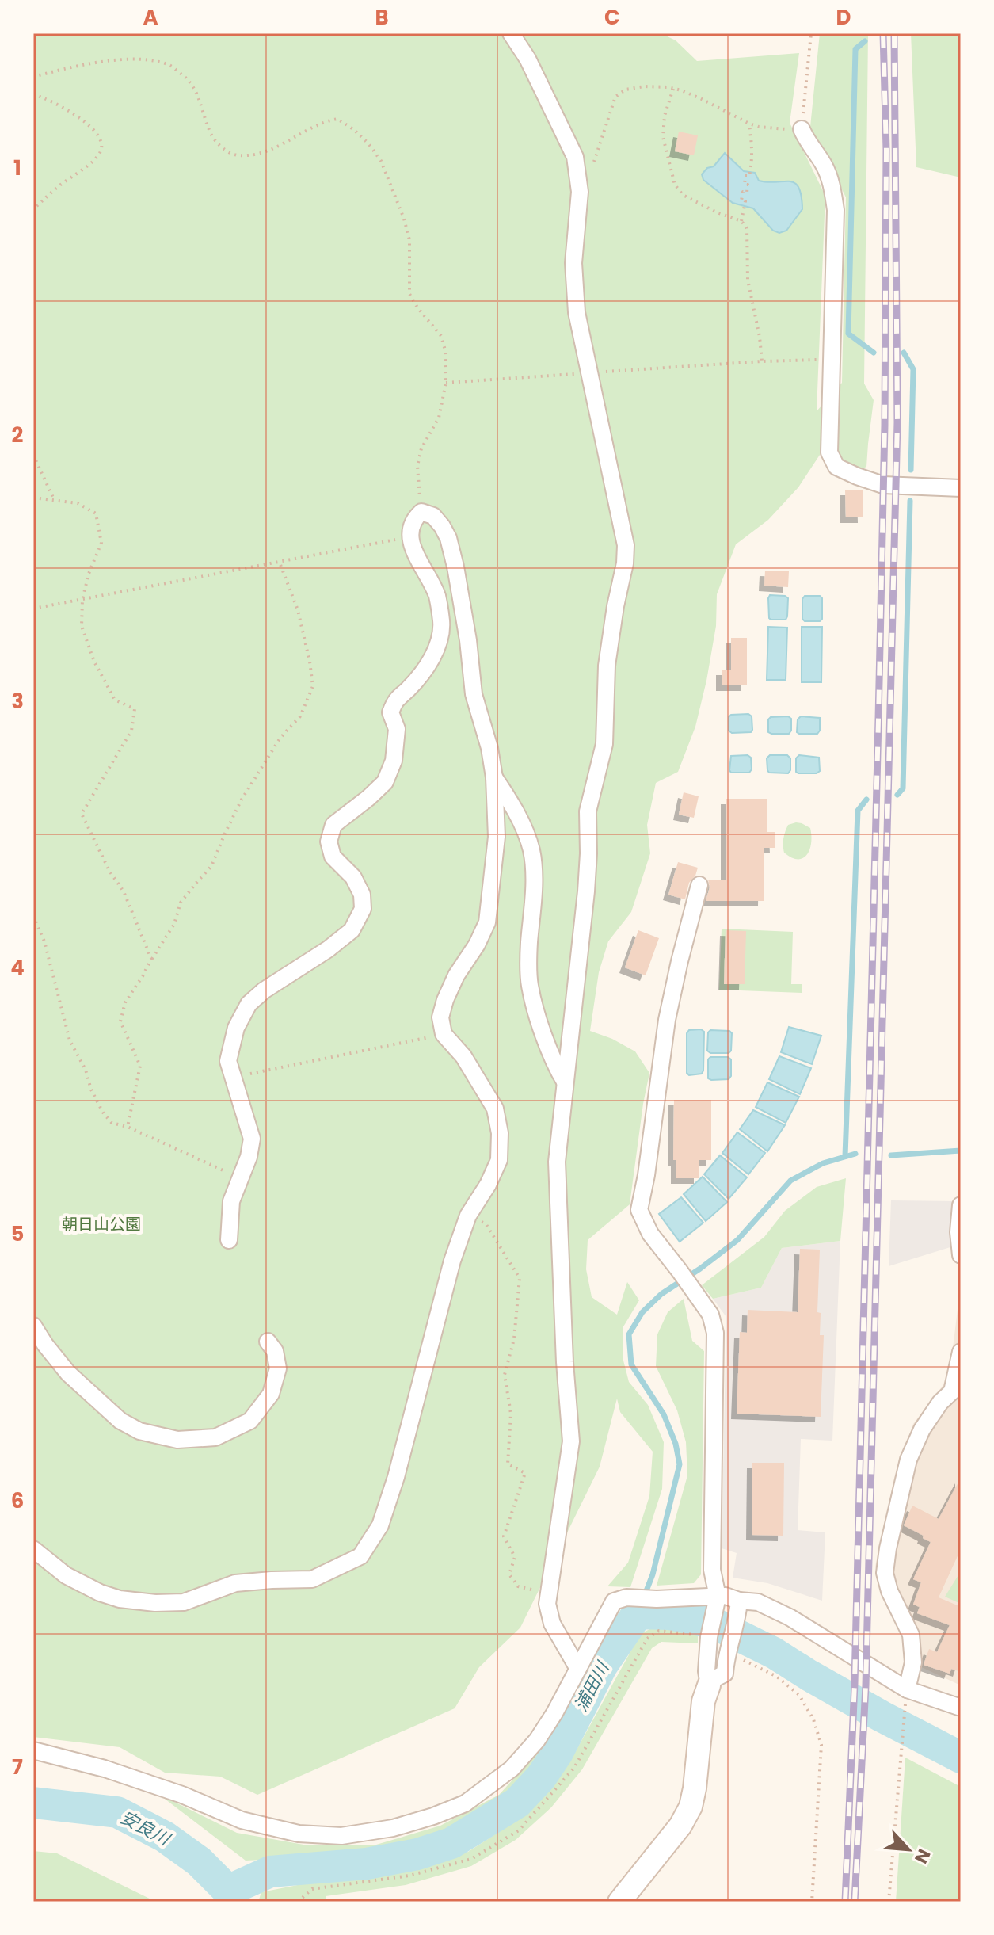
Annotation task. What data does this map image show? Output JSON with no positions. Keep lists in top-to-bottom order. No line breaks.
{"water":["浦田川","安良川"],"parks":["朝日山公園"],"north":"bottom right","grid":{"columns":["A","B","C","D"],"rows":["1","2","3","4","5","6","7"]}}
